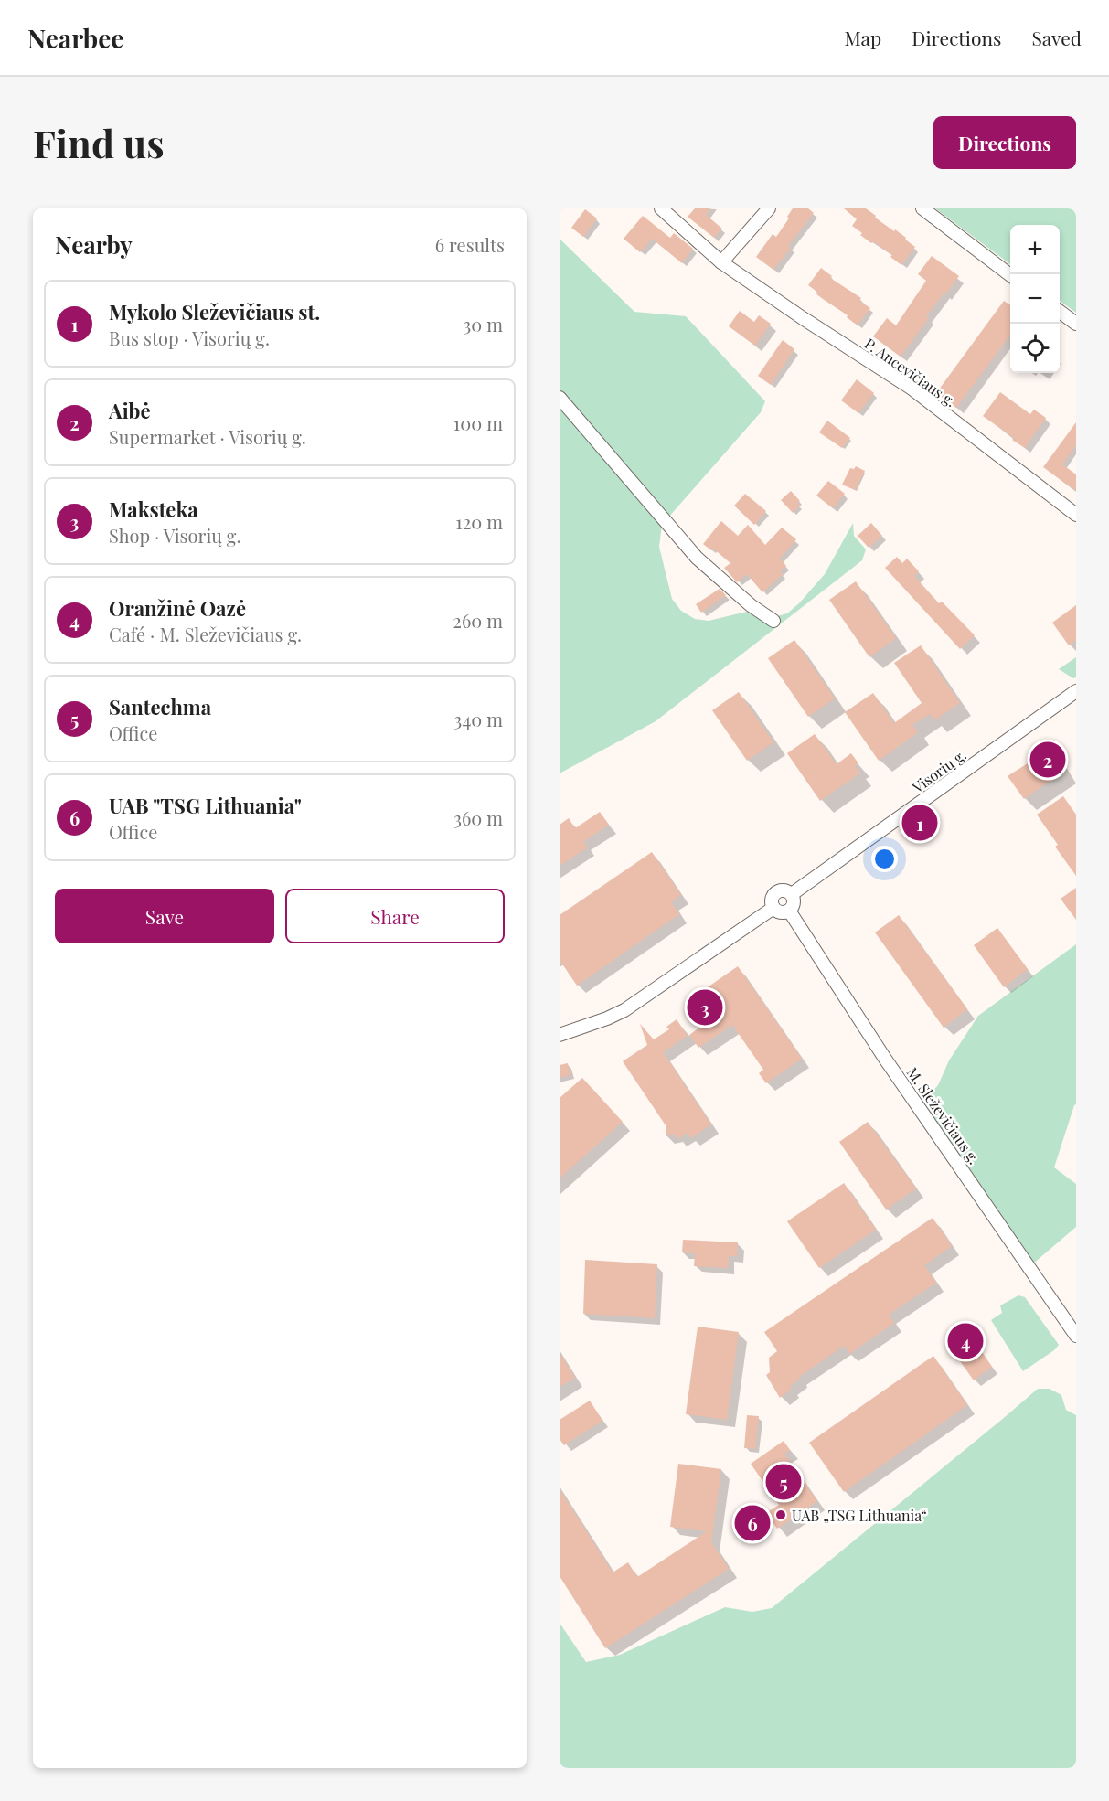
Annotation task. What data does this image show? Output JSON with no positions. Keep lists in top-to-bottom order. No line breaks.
{"streets":{"street":["P. Ancevičiaus g.","Visorių g.","M. Sleževičiaus g."]},"crossings":[["Visorių g.","M. Sleževičiaus g."]],"places":["UAB „TSG Lithuania“"],"page":{"header":"Nearbee","nav":["Map","Directions","Saved"],"buttons":["Directions",["Save","Share"]],"title":"Find us","heading":["Nearby","6 results"],"map_buttons":["+","−"],"list":[{"mark":"1","name":"Mykolo Sleževičiaus st.","note":"Bus stop · Visorių g.","value":"30 m"},{"mark":"2","name":"Aibė","note":"Supermarket · Visorių g.","value":"100 m"},{"mark":"3","name":"Maksteka","note":"Shop · Visorių g.","value":"120 m"},{"mark":"4","name":"Oranžinė Oazė","note":"Café · M. Sleževičiaus g.","value":"260 m"},{"mark":"5","name":"Santechma","note":"Office","value":"340 m"},{"mark":"6","name":"UAB \"TSG Lithuania\"","note":"Office","value":"360 m"}],"pins":["2","1","3","4","5","6"]}}
